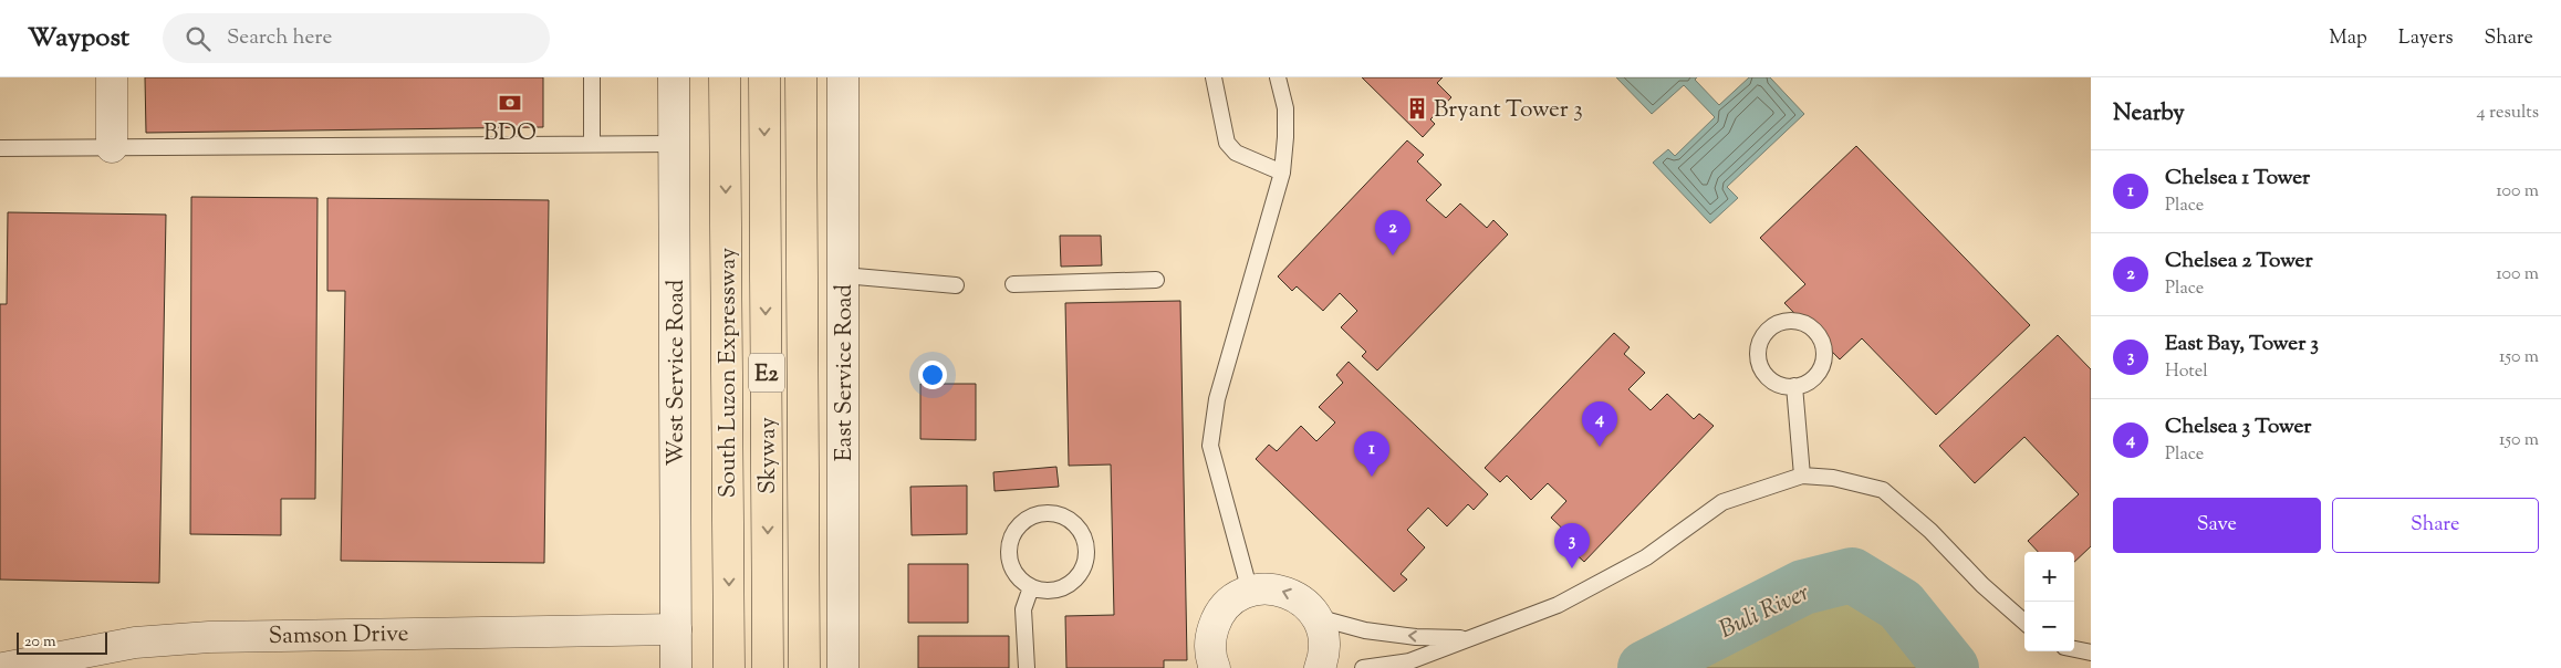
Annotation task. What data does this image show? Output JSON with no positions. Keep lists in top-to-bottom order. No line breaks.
{"streets":{"highway":["South Luzon Expressway","E2","Skyway"],"main road":["West Service Road","East Service Road","Samson Drive"]},"crossings":[["West Service Road","Samson Drive"]],"water":["Buli River"],"places":{"bank":["BDO"],"building":["Bryant Tower 3"]},"scale_bar":"20 m","page":{"header":"Waypost","search":"Search here","nav":["Map","Layers","Share"],"heading":["Nearby","4 results"],"list":[{"mark":"1","name":"Chelsea 1 Tower","note":"Place","value":"100 m"},{"mark":"2","name":"Chelsea 2 Tower","note":"Place","value":"100 m"},{"mark":"3","name":"East Bay, Tower 3","note":"Hotel","value":"150 m"},{"mark":"4","name":"Chelsea 3 Tower","note":"Place","value":"150 m"}],"pins":["2","4","1","3"],"buttons":["Save","Share"],"map_buttons":["+","−"],"scale":"20 m"}}
